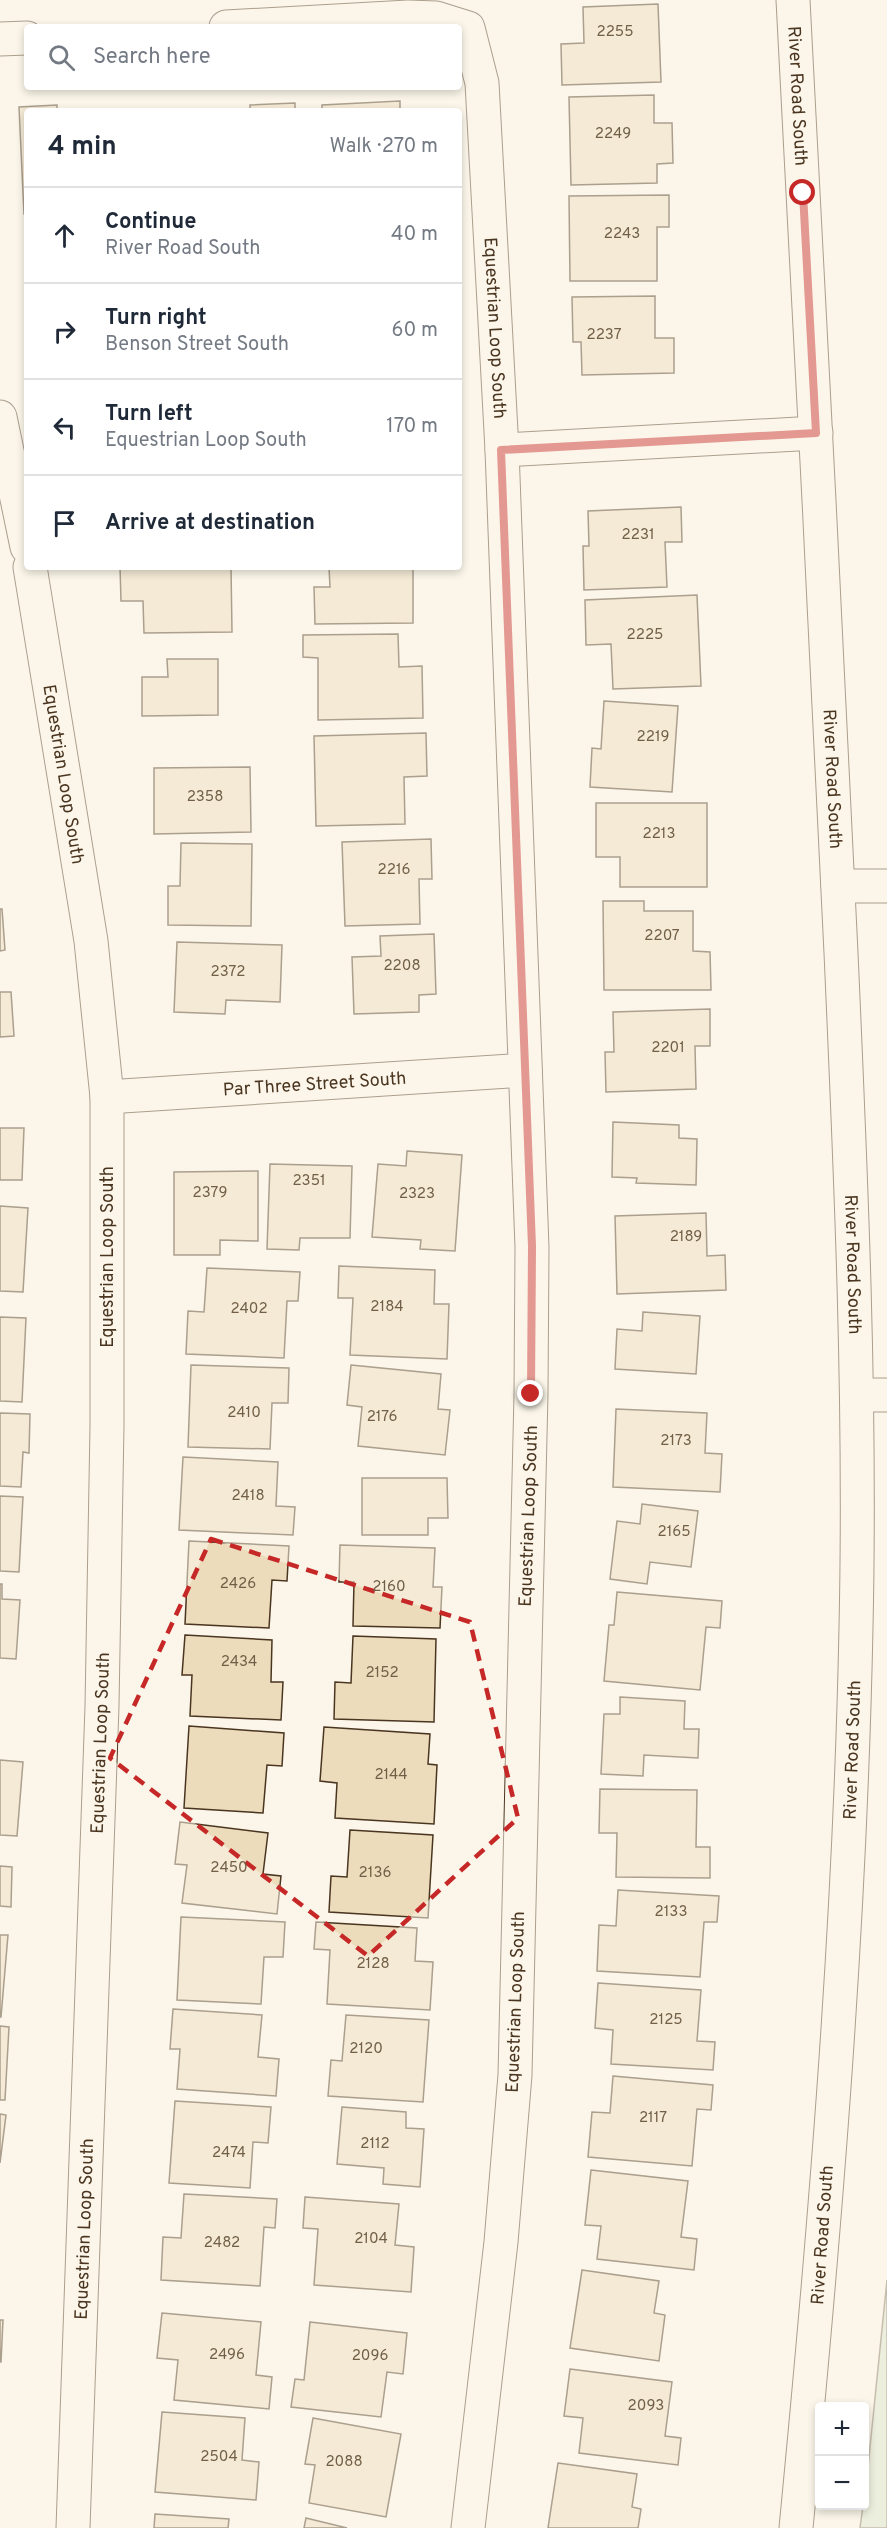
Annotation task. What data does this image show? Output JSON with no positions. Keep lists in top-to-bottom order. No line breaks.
{"streets":{"street":["River Road South","Equestrian Loop South","Par Three Street South"]},"crossings":[["Equestrian Loop South","Par Three Street South"]],"house_numbers":["2255","2249","2243","2237","2231","2225","2219","2358","2213","2216","2207","2208","2372","2201","2351","2379","2323","2189","2184","2402","2410","2176","2173","2418","2165","2426","2160","2434","2152","2144","2450","2136","2133","2128","2125","2120","2117","2112","2474","2104","2482","2496","2096","2093","2504","2088"],"page":{"search":"Search here","heading":["4 min","Walk · 270 m"],"list":[["Continue","River Road South","40 m"],["Turn right","Benson Street South","60 m"],["Turn left","Equestrian Loop South","170 m"],"Arrive at destination"],"map_buttons":["+","−"]}}
